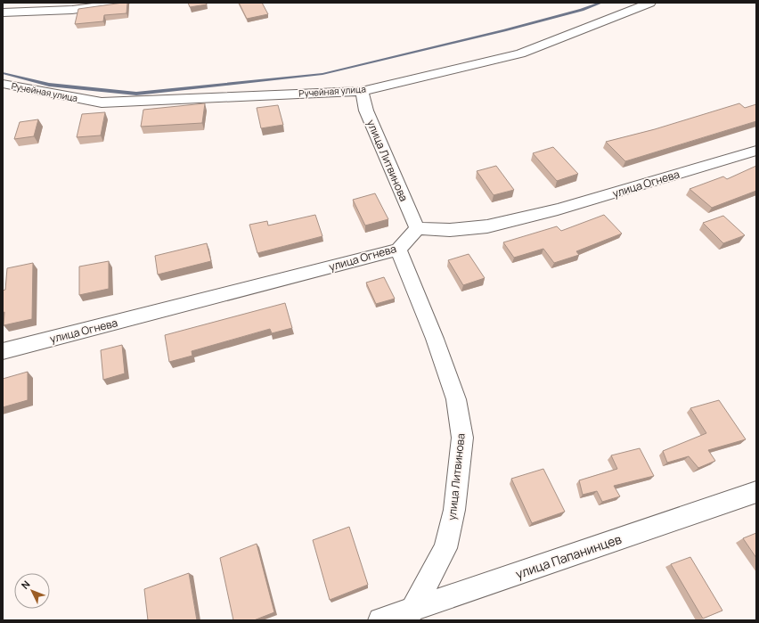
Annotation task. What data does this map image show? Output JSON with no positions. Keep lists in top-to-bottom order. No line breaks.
{"streets":{"street":["Ручейная улица","улица Литвинова","улица Огнева","улица Папанинцев"]},"crossings":[["Ручейная улица","улица Литвинова"],["улица Литвинова","улица Огнева"],["улица Литвинова","улица Папанинцев"]],"north":"top left"}
